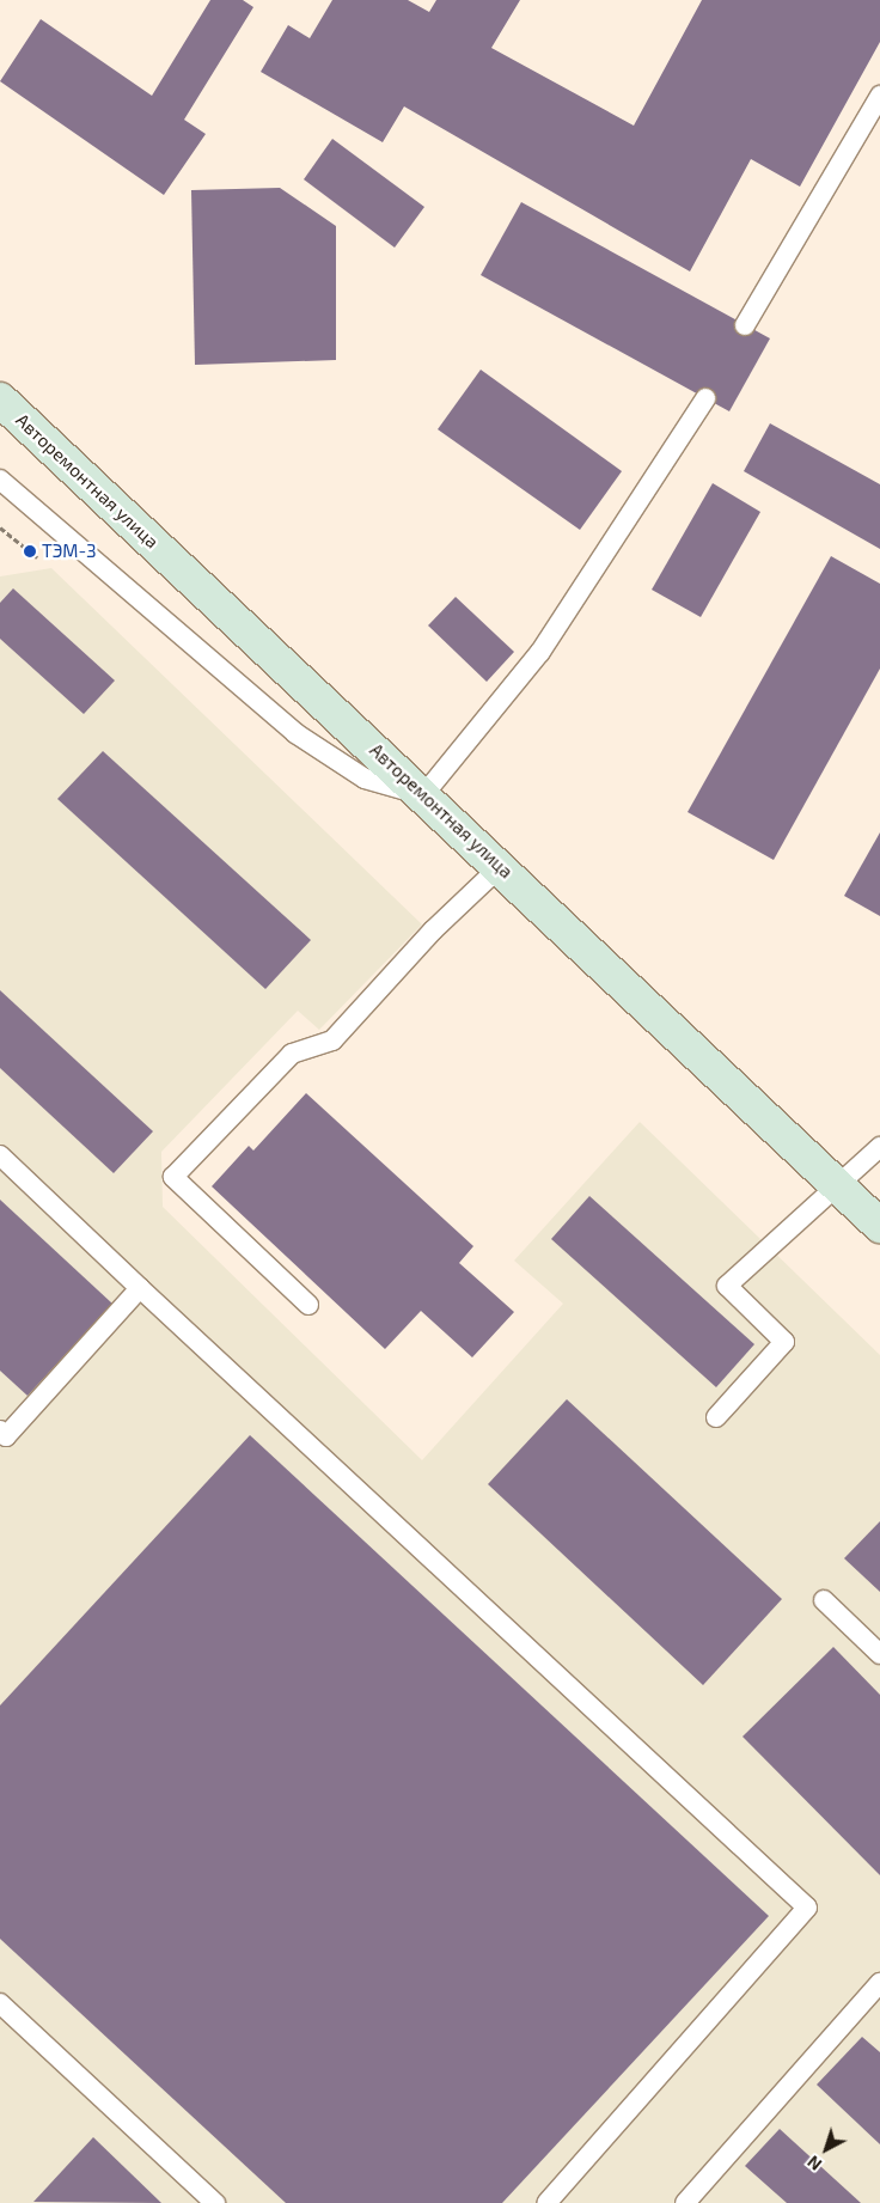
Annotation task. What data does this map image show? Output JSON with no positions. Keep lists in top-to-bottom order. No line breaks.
{"streets":{"street":["Авторемонтная улица"]},"places":["ТЭМ-З"],"north":"bottom left"}
